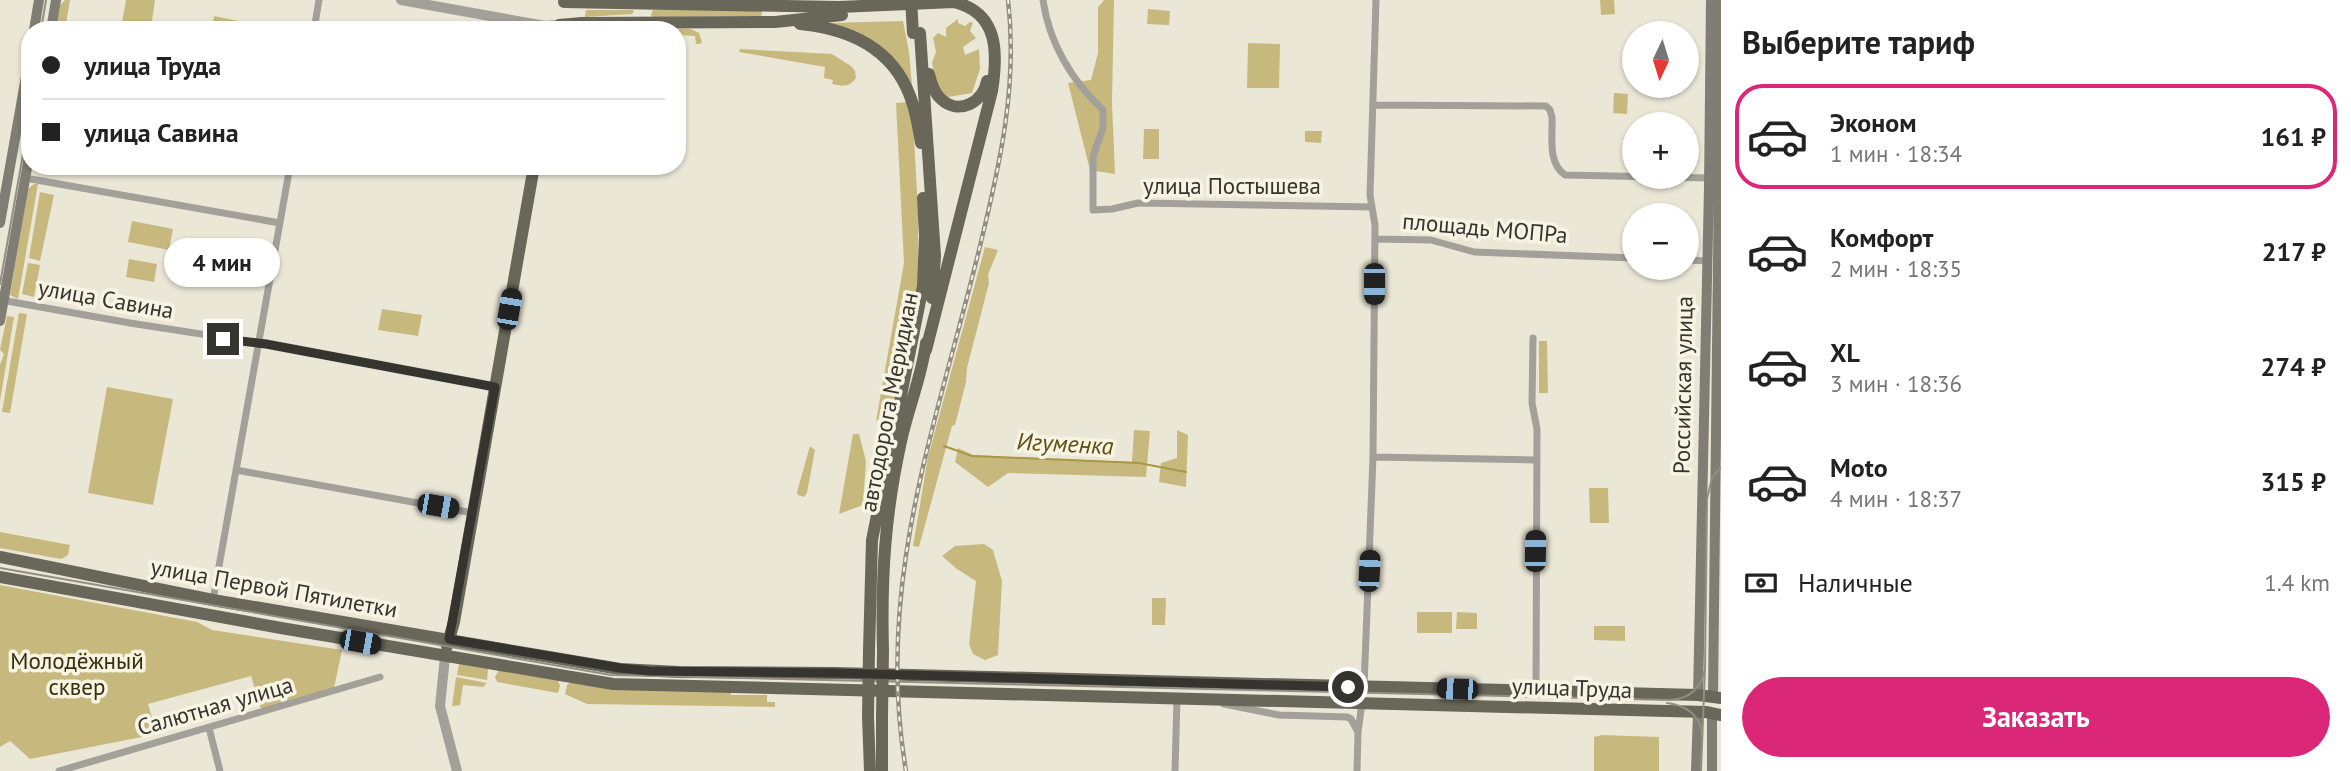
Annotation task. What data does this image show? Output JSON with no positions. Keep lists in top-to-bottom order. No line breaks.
{"streets":{"main road":["Российская улица","автодорога Меридиан","улица Первой Пятилетки","улица Труда"],"street":["улица Постышева","площадь МОПРа","улица Савина","Салютная улица"]},"crossings":[["Российская улица","улица Труда"],["улица Первой Пятилетки","улица Труда"]],"water":["Игуменка"],"parks":["Молодёжный сквер"],"north":"bottom","page":{"heading":"Выберите тариф","map_buttons":["+","−"],"banner":["улица Труда","улица Савина"],"list":[{"name":"Эконом","note":"1 мин · 18:34","value":"161 ₽"},{"name":"Комфорт","note":"2 мин · 18:35","value":"217 ₽"},{"name":"XL","note":"3 мин · 18:36","value":"274 ₽"},{"name":"Moto","note":"4 мин · 18:37","value":"315 ₽"}],"bubble":"4 мин","pay":["Наличные","1.4 km"],"buttons":"Заказать"}}
